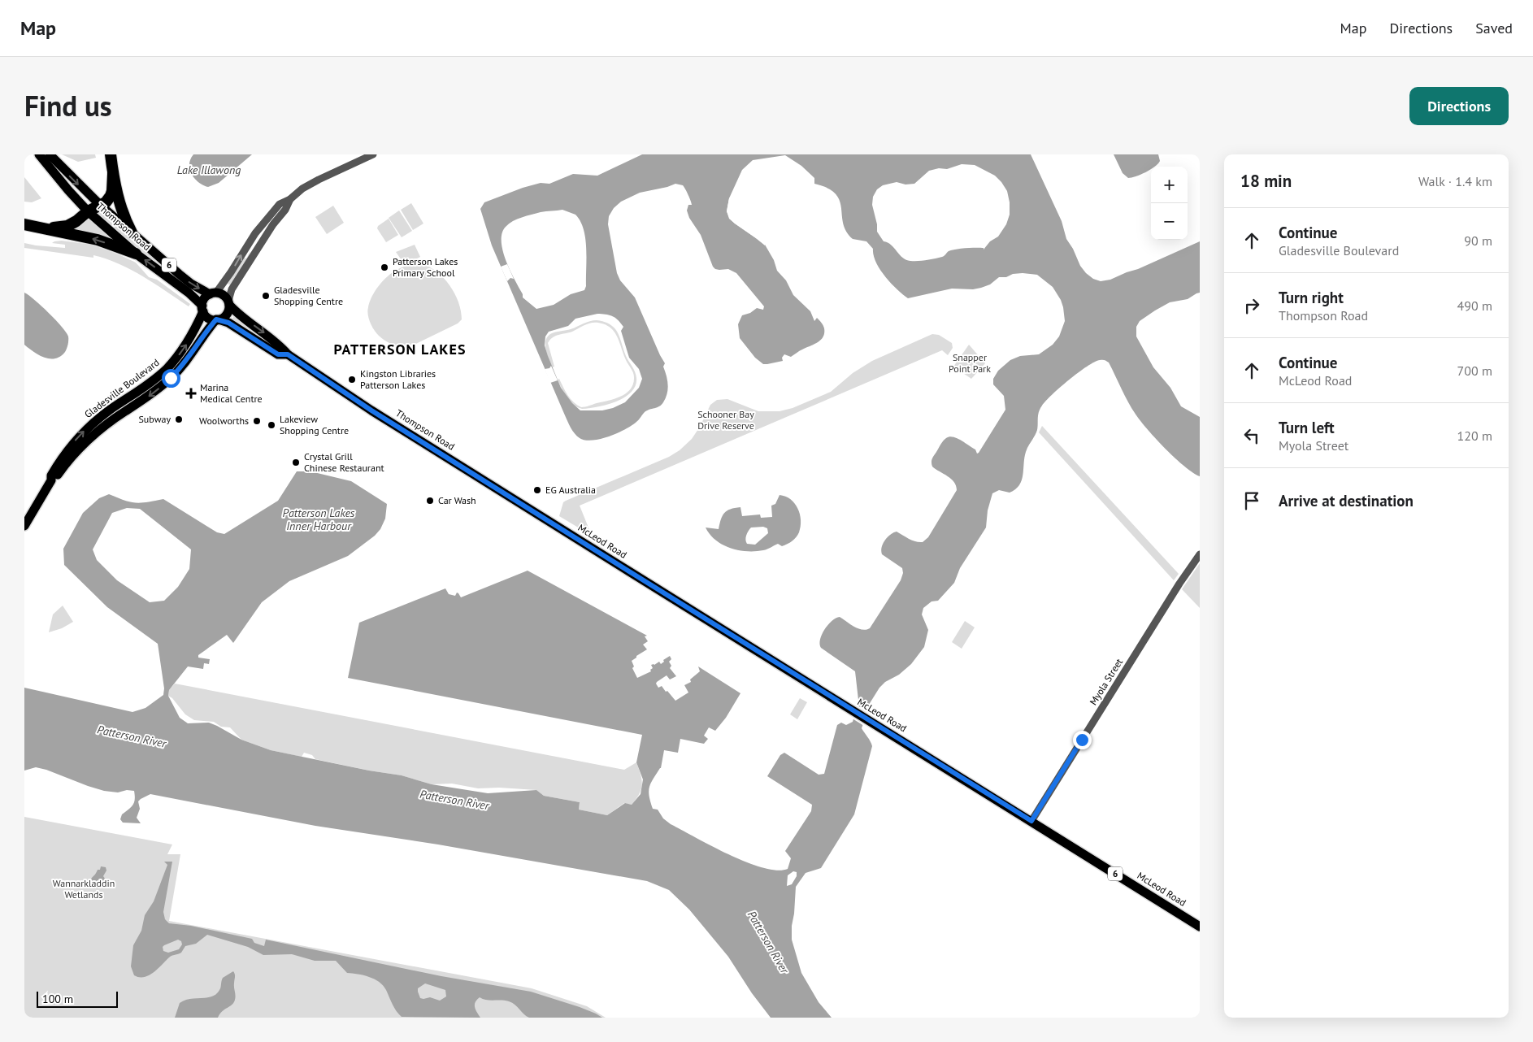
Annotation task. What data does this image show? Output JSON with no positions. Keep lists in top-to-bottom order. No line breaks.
{"streets":{"main road":["Thompson Road","6","Gladesville Boulevard","McLeod Road"],"street":["Myola Street"]},"crossings":[["Thompson Road","6"],["Thompson Road","Gladesville Boulevard"],["Thompson Road","McLeod Road"],["6","Gladesville Boulevard"],["McLeod Road","Myola Street"]],"districts":["PATTERSON LAKES"],"water":["Lake Illawong","Patterson Lakes Inner Harbour","Patterson River"],"parks":["Snapper Point Park","Schooner Bay Drive Reserve","Wannarkladdin Wetlands"],"places":{"other":["Patterson Lakes Primary School","Gladesville Shopping Centre","Kingston Libraries Patterson Lakes","Subway","Woolworths","Lakeview Shopping Centre","Crystal Grill Chinese Restaurant","EG Australia","Car Wash"],"health":["Marina Medical Centre"]},"scale_bar":"100 m","page":{"header":"Map","nav":["Map","Directions","Saved"],"title":"Find us","buttons":"Directions","heading":["18 min","Walk · 1.4 km"],"map_buttons":["+","−"],"list":[["Continue","Gladesville Boulevard","90 m"],["Turn right","Thompson Road","490 m"],["Continue","McLeod Road","700 m"],["Turn left","Myola Street","120 m"],"Arrive at destination"],"scale":"100 m"}}
